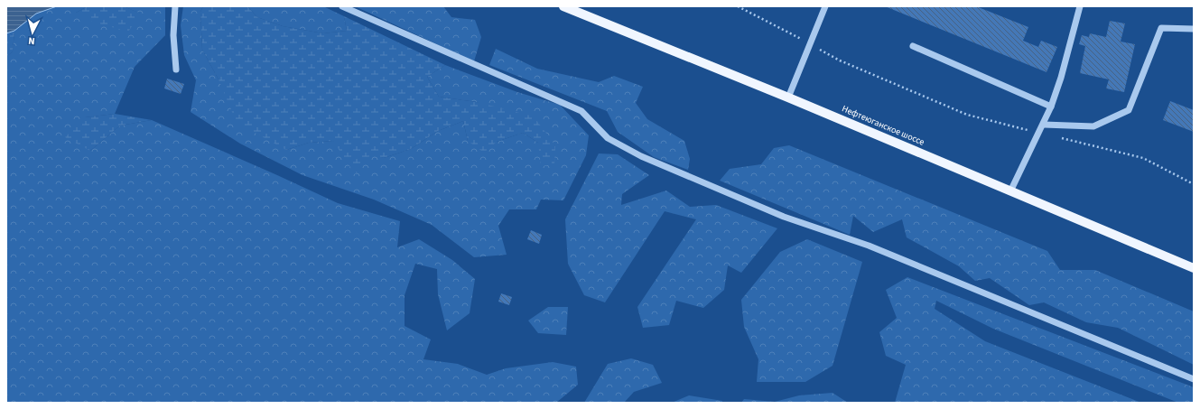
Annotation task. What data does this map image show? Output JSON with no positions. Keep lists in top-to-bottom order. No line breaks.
{"streets":{"main road":["Нефтеюганское шоссе"]},"north":"bottom"}
